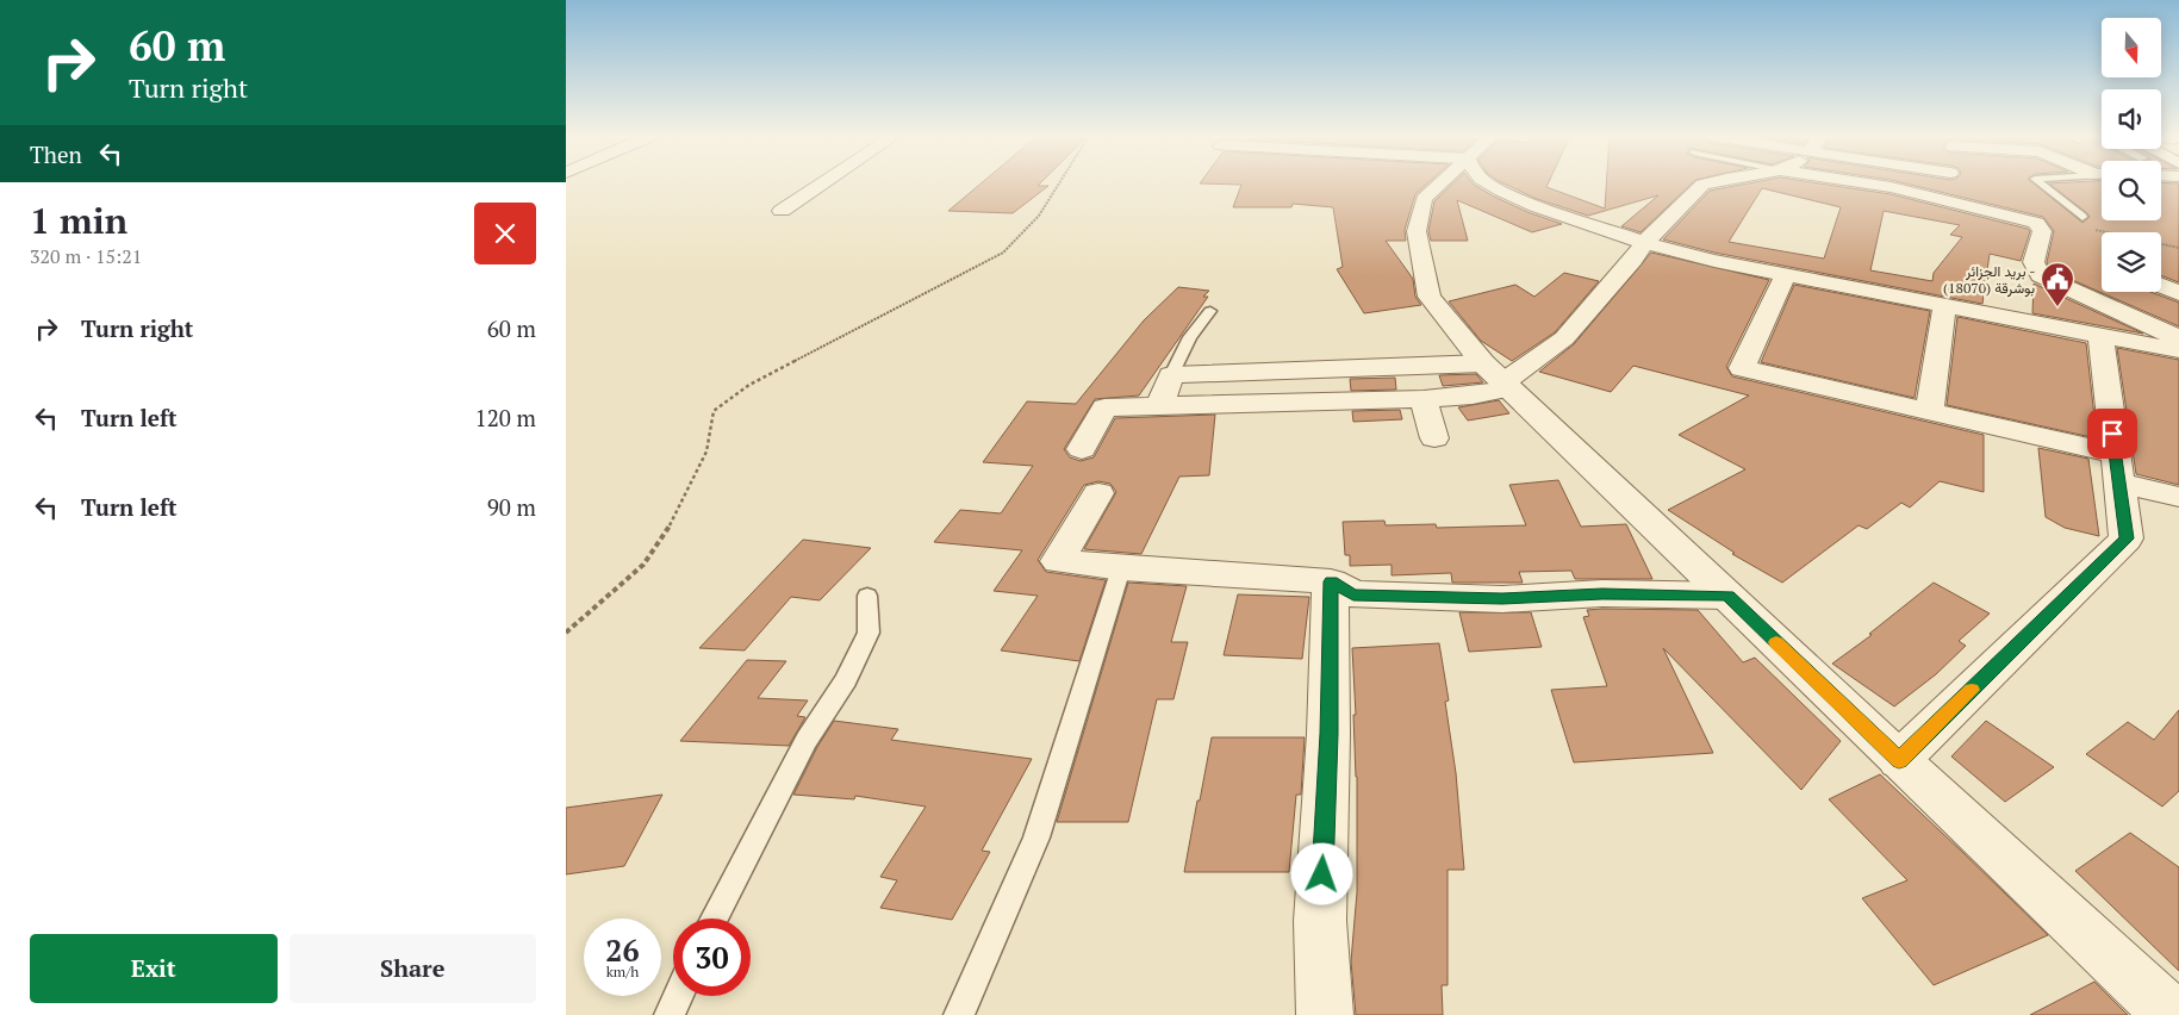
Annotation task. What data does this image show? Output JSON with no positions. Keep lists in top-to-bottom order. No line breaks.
{"places":{"public building":["بريد الجزائر - بوشرقة (18070)"]},"north":"bottom","page":{"turn":["60 m","Turn right"],"then":"Then","heading":["1 min","320 m · 15:21"],"list":[{"name":"Turn right","value":"60 m"},{"name":"Turn left","value":"120 m"},{"name":"Turn left","value":"90 m"}],"speed":"26 km/h","limit":"30","buttons":["Exit","Share"]}}
